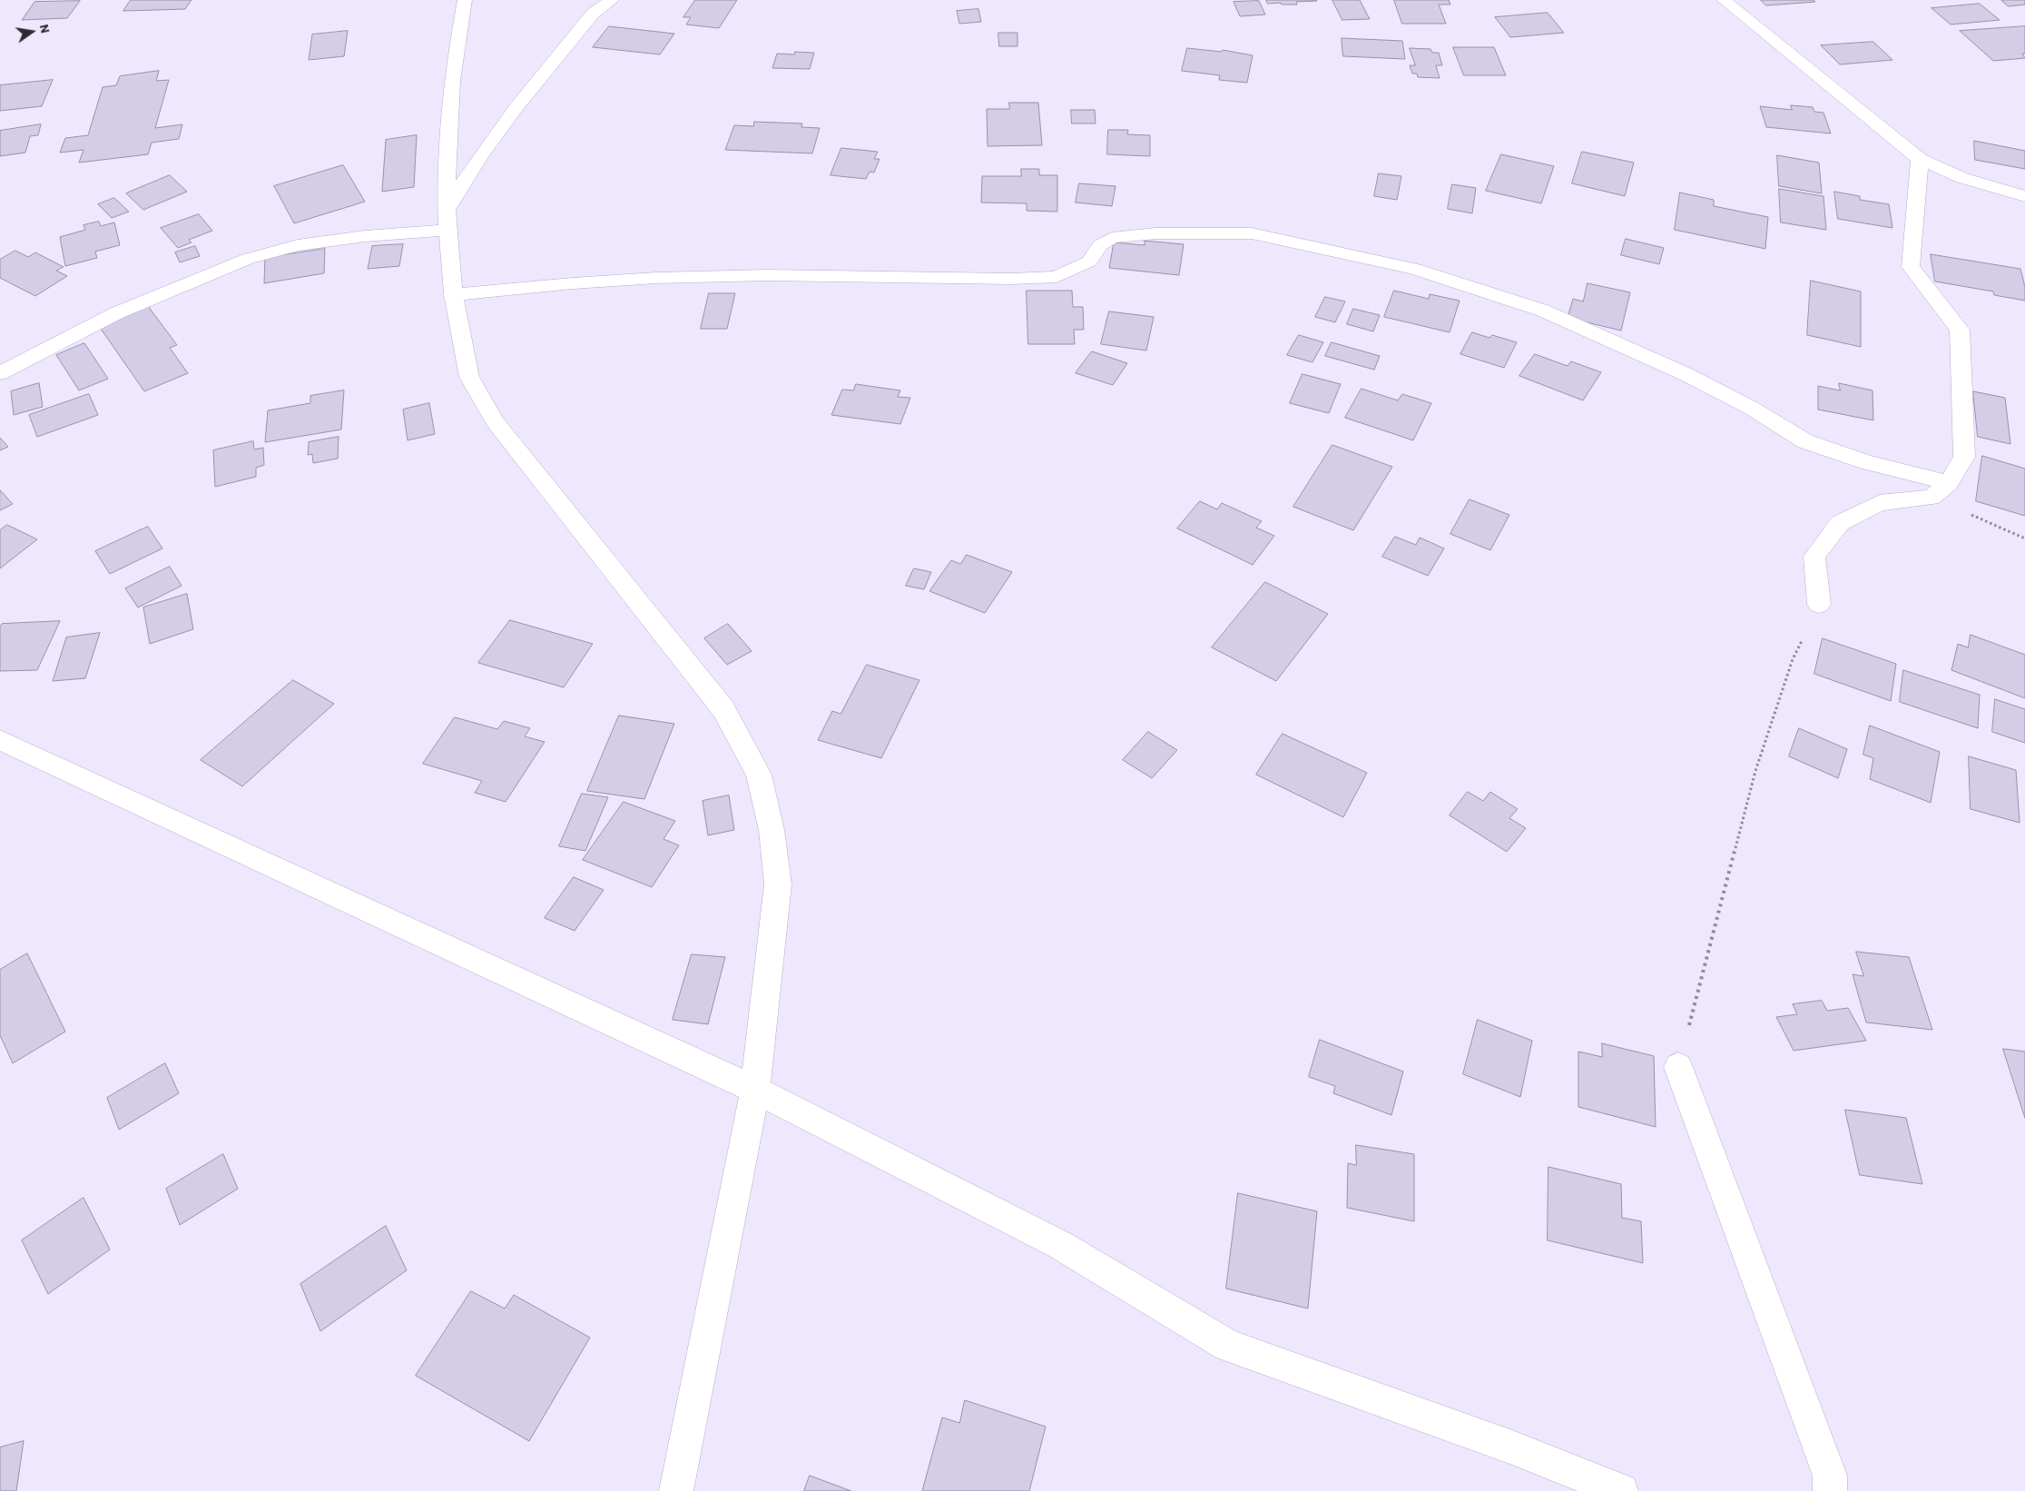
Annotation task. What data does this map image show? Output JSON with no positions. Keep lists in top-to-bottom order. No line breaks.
{"north":"right"}
